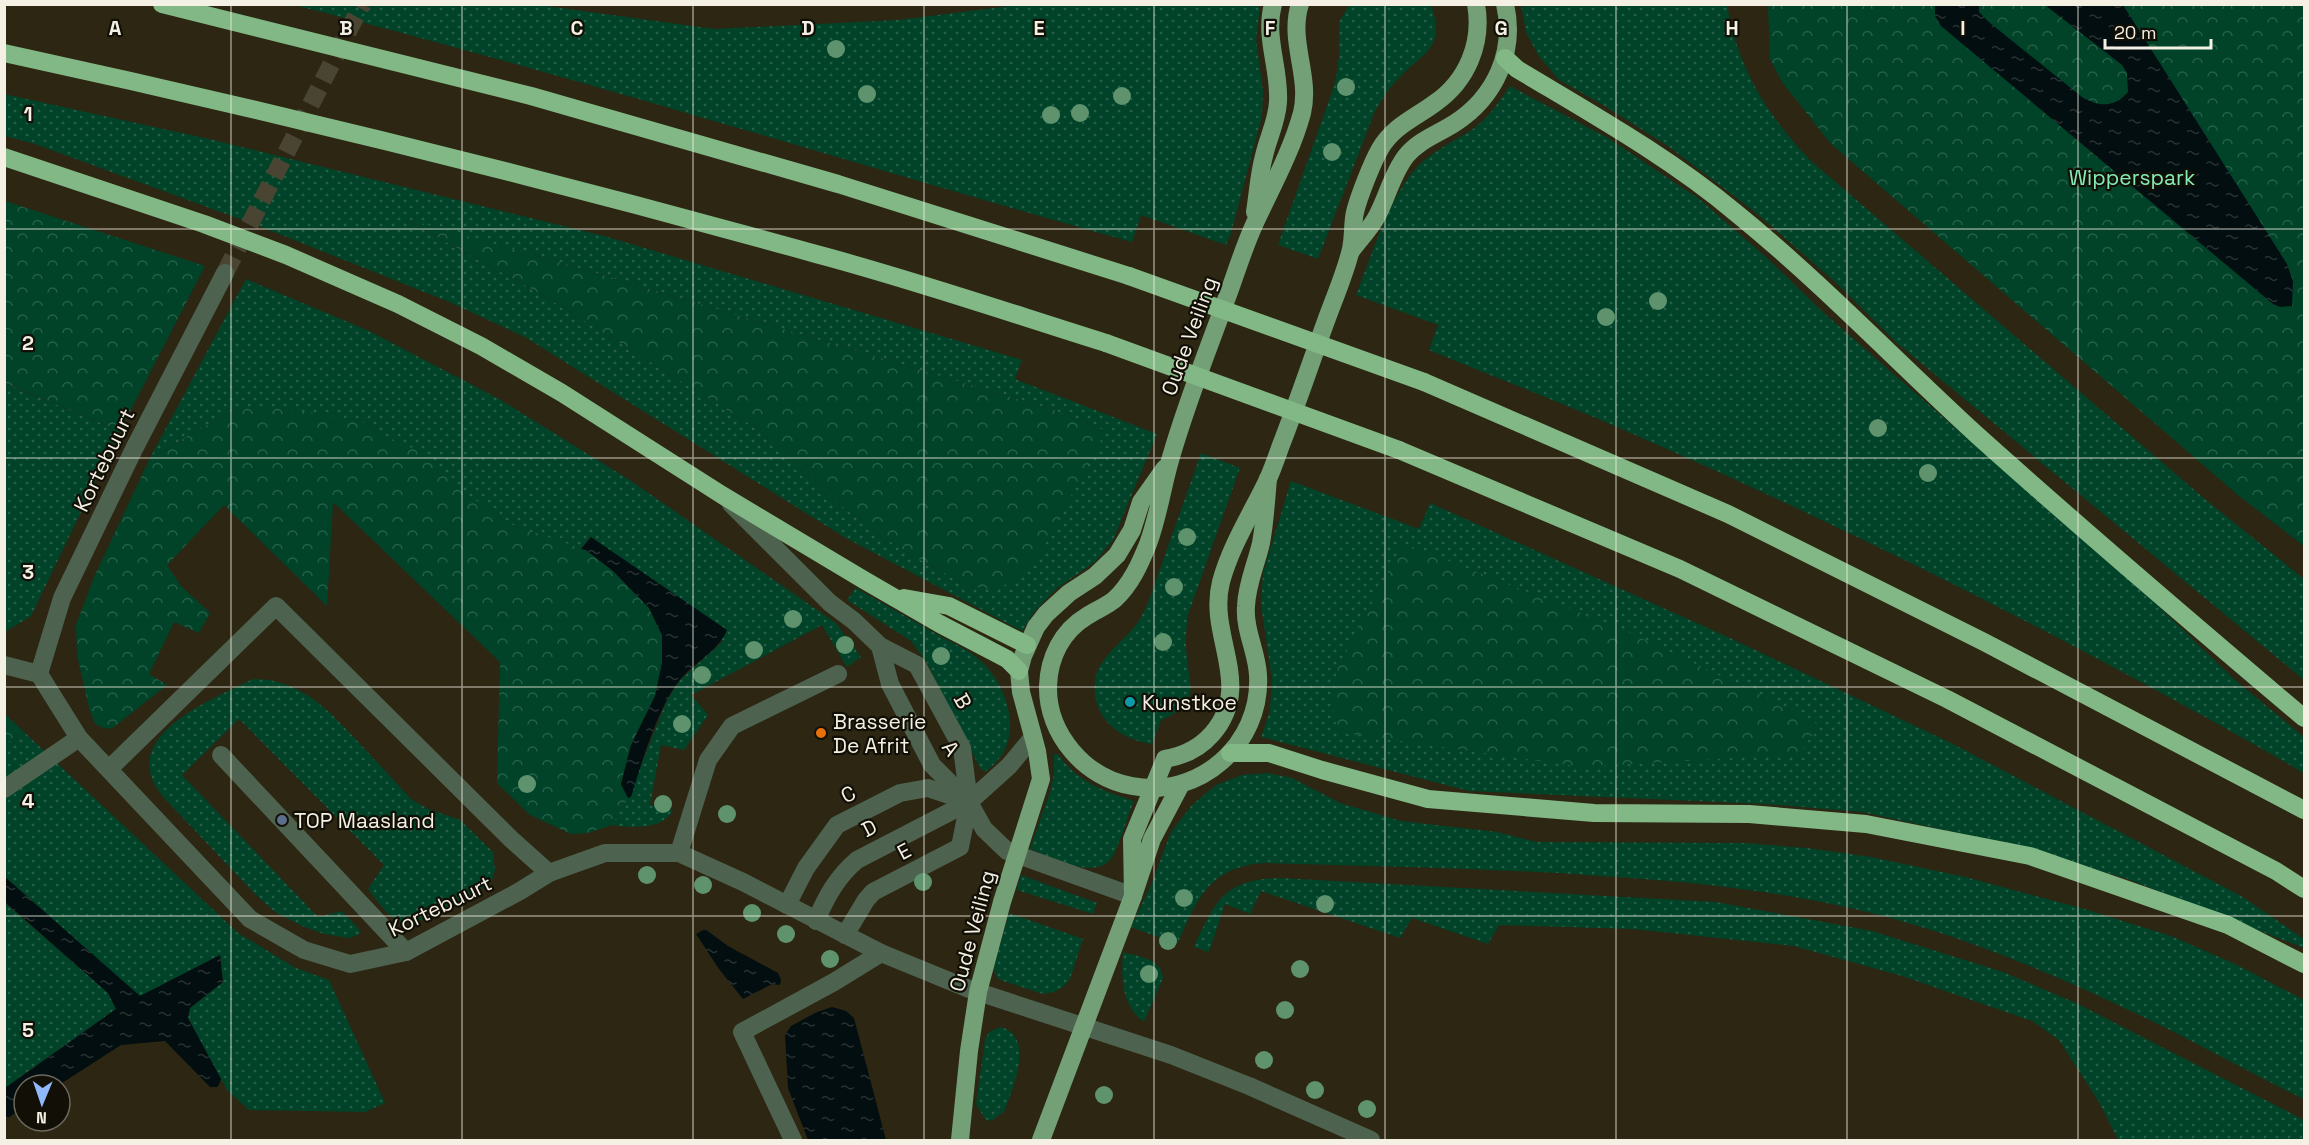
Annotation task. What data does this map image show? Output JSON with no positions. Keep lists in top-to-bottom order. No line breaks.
{"streets":{"main road":["Oude Veiling"],"street":["Kortebuurt","B","A","C","D","E"]},"crossings":[["Oude Veiling","Kortebuurt"],["Oude Veiling","D"],["Kortebuurt","C"],["Kortebuurt","D"],["Kortebuurt","E"],["B","A"],["B","C"],["B","D"],["B","E"],["A","C"],["A","D"],["A","E"],["C","D"],["C","E"],["D","E"]],"parks":["Wipperspark"],"places":["Kunstkoe","Brasserie De Afrit","TOP Maasland"],"scale_bar":"20 m","north":"bottom","grid":{"columns":["A","B","C","D","E","F","G","H","I"],"rows":["1","2","3","4","5"]}}
